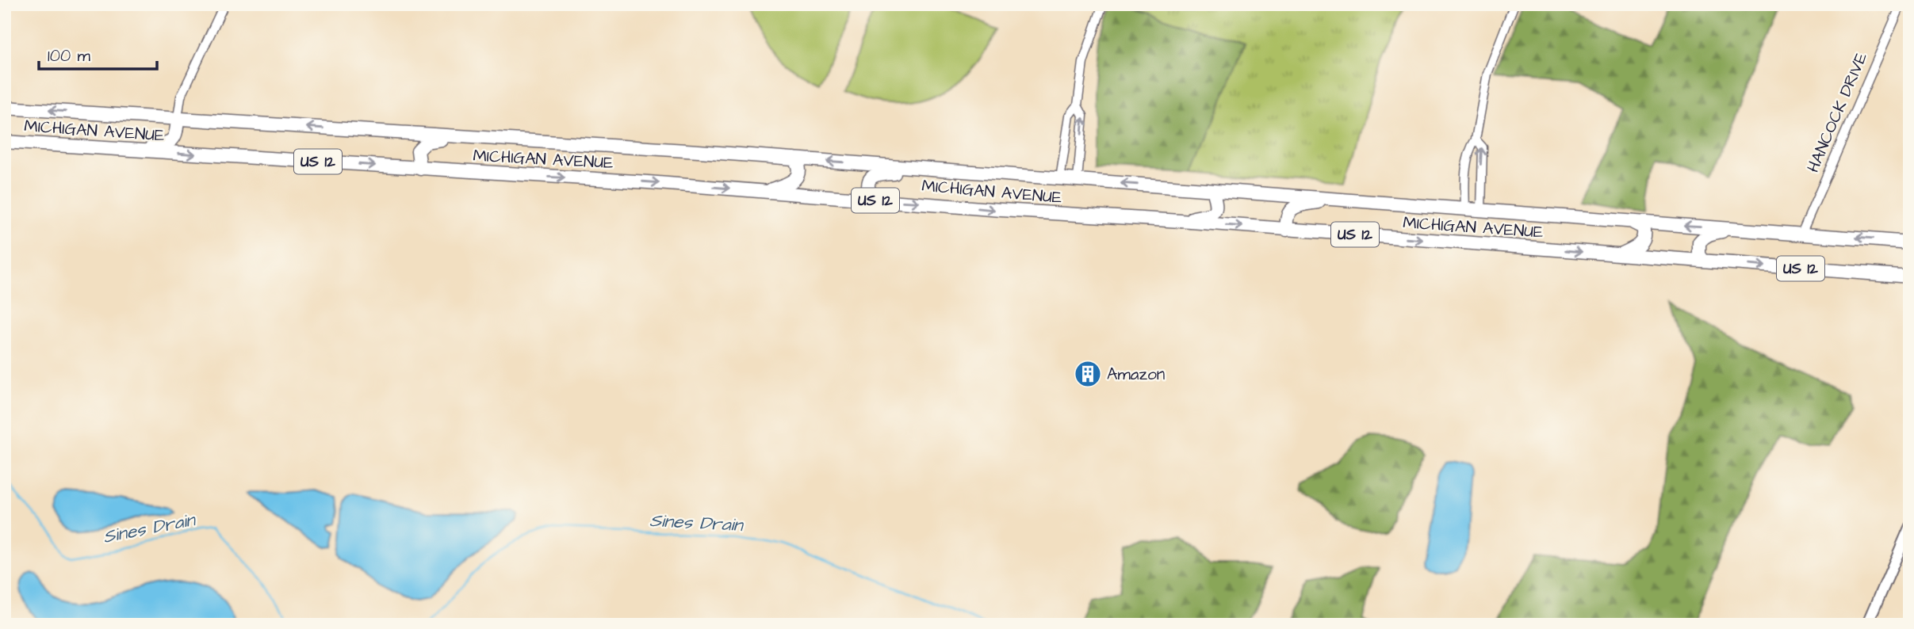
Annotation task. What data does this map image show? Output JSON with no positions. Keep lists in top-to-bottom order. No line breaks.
{"streets":{"main road":["MICHIGAN AVENUE","US 12"],"street":["HANCOCK DRIVE"]},"crossings":[["HANCOCK DRIVE","MICHIGAN AVENUE"]],"water":["Sines Drain"],"places":{"building":["Amazon"]},"scale_bar":"100 m"}
